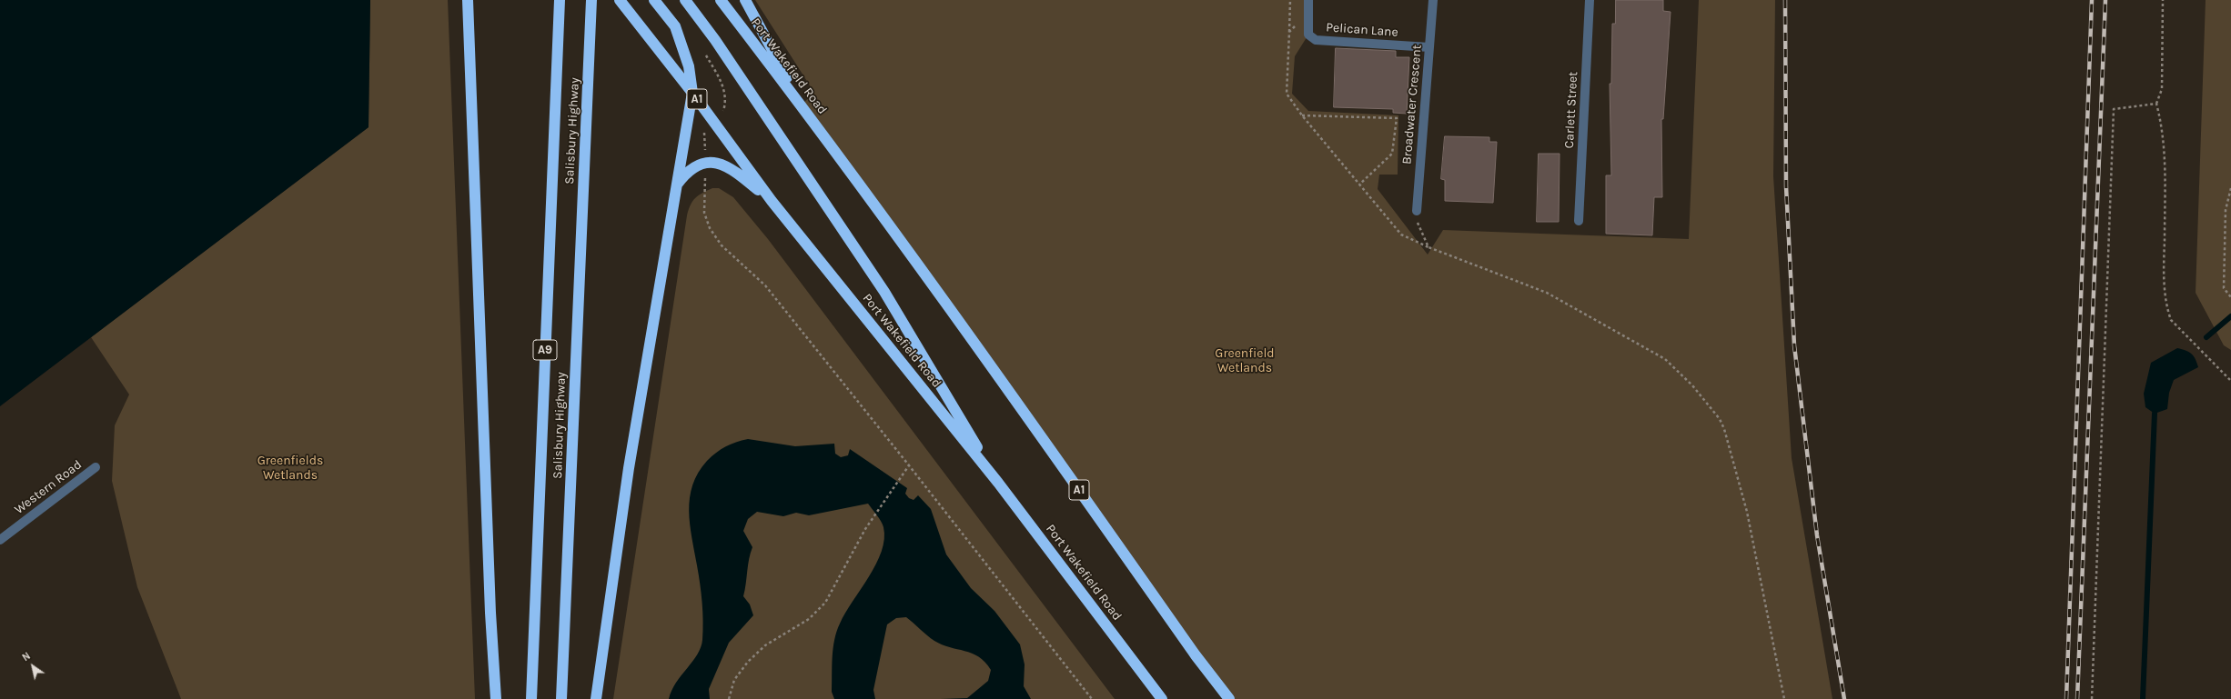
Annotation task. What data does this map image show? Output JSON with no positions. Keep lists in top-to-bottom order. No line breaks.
{"streets":{"highway":["Port Wakefield Road","A1","Salisbury Highway","A9"],"street":["Pelican Lane","Broadwater Crescent","Carlett Street","Western Road"]},"crossings":[["Pelican Lane","Broadwater Crescent"]],"parks":["Greenfield Wetlands","Greenfields Wetlands"],"north":"top left"}
